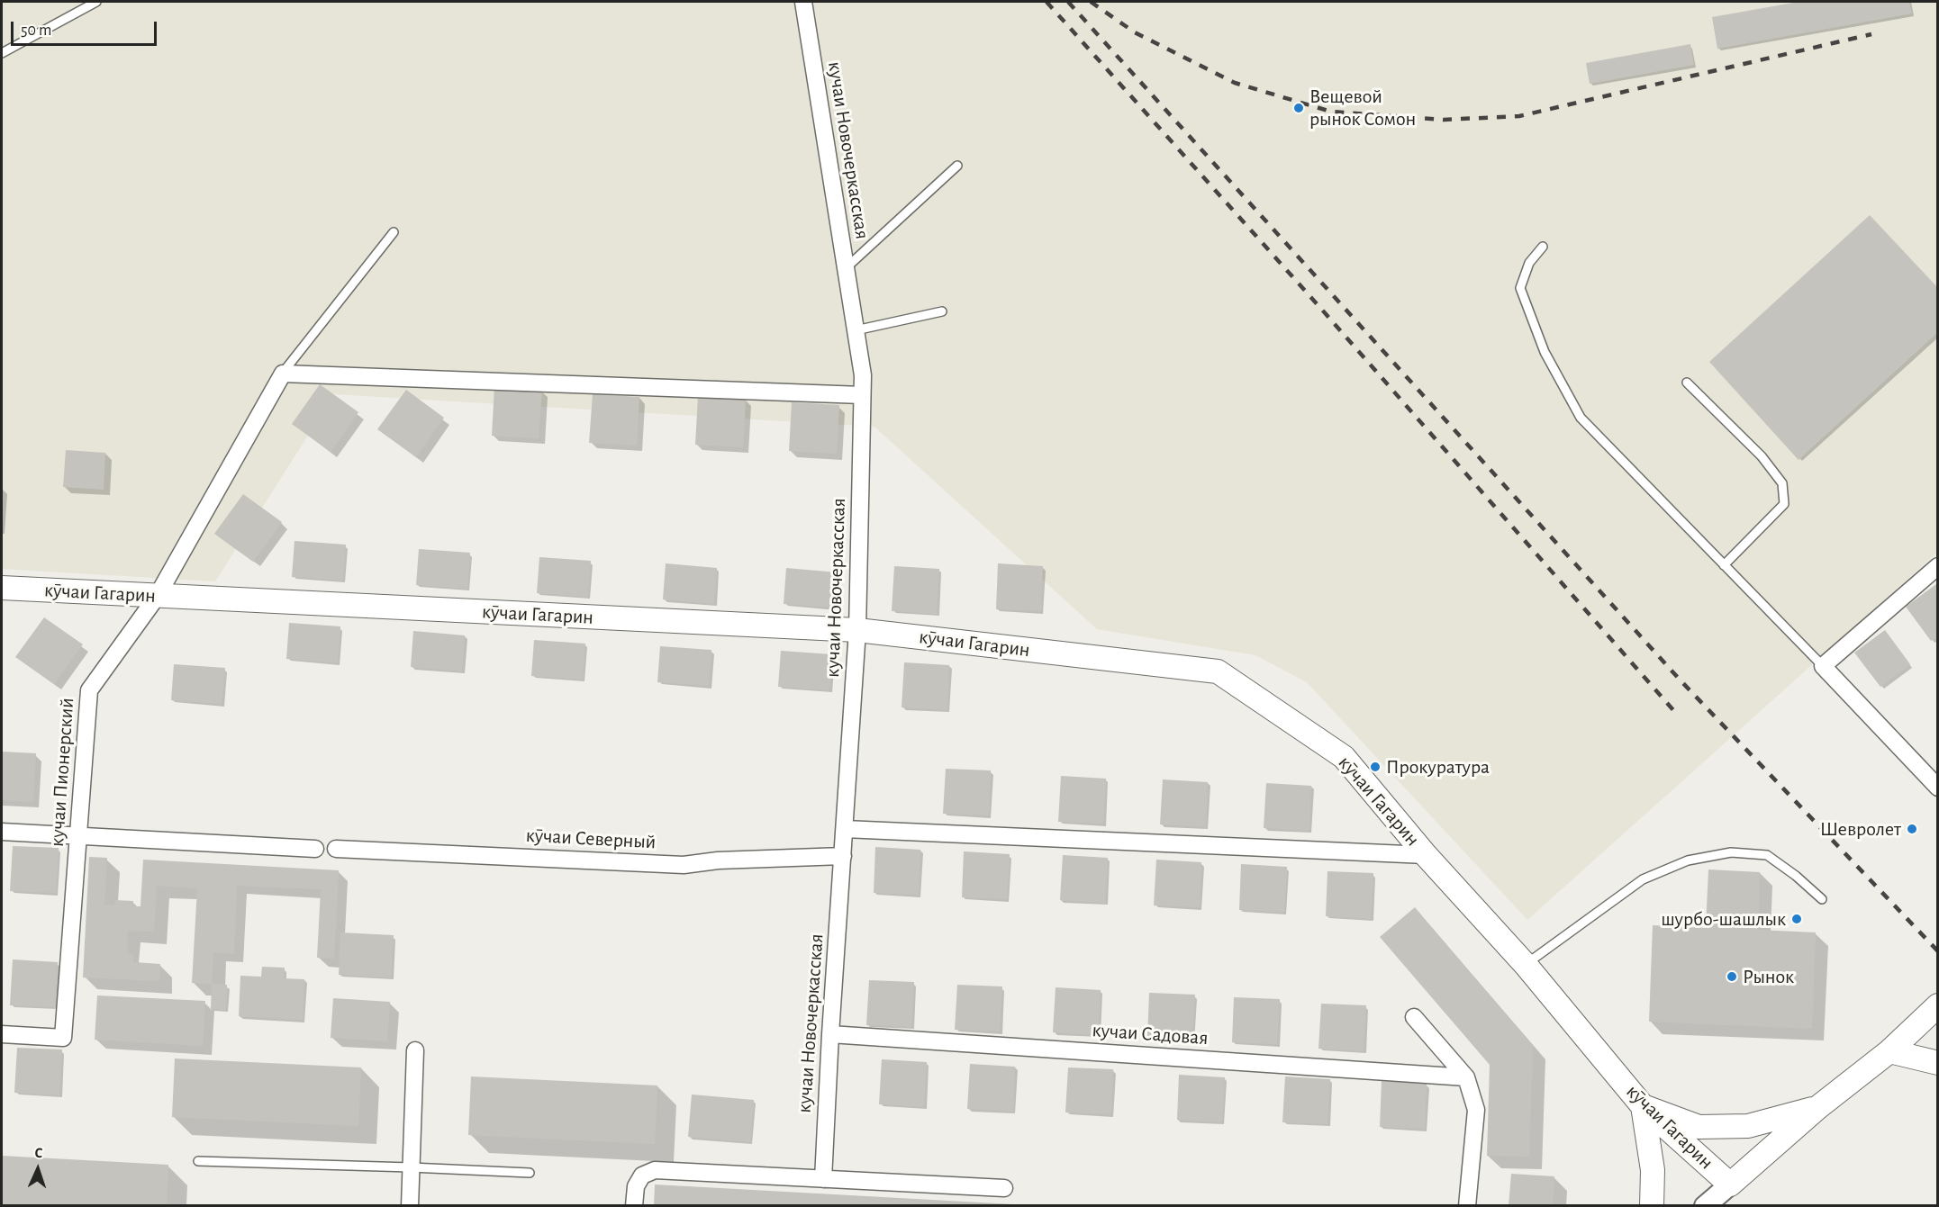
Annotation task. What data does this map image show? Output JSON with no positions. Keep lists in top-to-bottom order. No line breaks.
{"streets":{"main road":["кӯчаи Гагарин"],"street":["кучаи Новочеркасская","кучаи Пионерский","кӯчаи Северный","кучаи Садовая"]},"crossings":[["кучаи Новочеркасская","кӯчаи Гагарин"],["кучаи Новочеркасская","кӯчаи Северный"],["кучаи Новочеркасская","кучаи Садовая"],["кӯчаи Гагарин","кучаи Пионерский"]],"places":["Вещевой рынок Сомон","Прокуратура","Шевролет","шурбо-шашлык","Рынок"],"scale_bar":"50 m","north":"top"}
